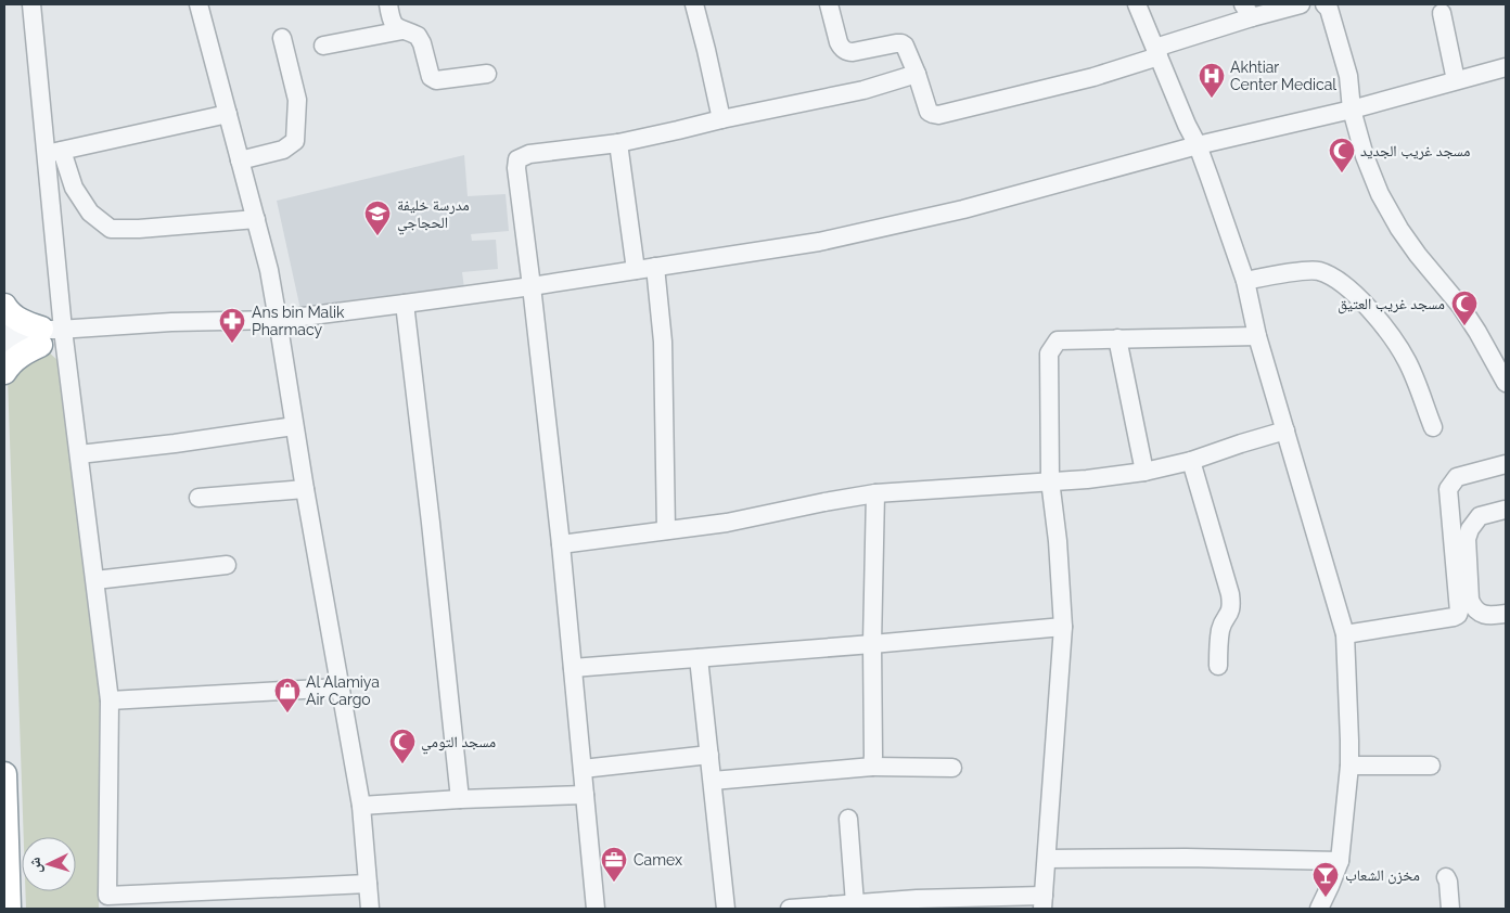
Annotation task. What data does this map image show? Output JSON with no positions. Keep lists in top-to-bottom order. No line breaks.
{"places":{"hospital":["Akhtiar Center Medical"],"mosque":["مسجد غريب الجديد","مسجد غريب العتيق","مسجد التومي"],"school or university":["مدرسة خليفة الحجاجي"],"pharmacy":["Ans bin Malik Pharmacy"],"shop":["Al Alamiya Air Cargo"],"office":["Camex"],"bar":["مخزن الشعاب"]},"north":"left"}
